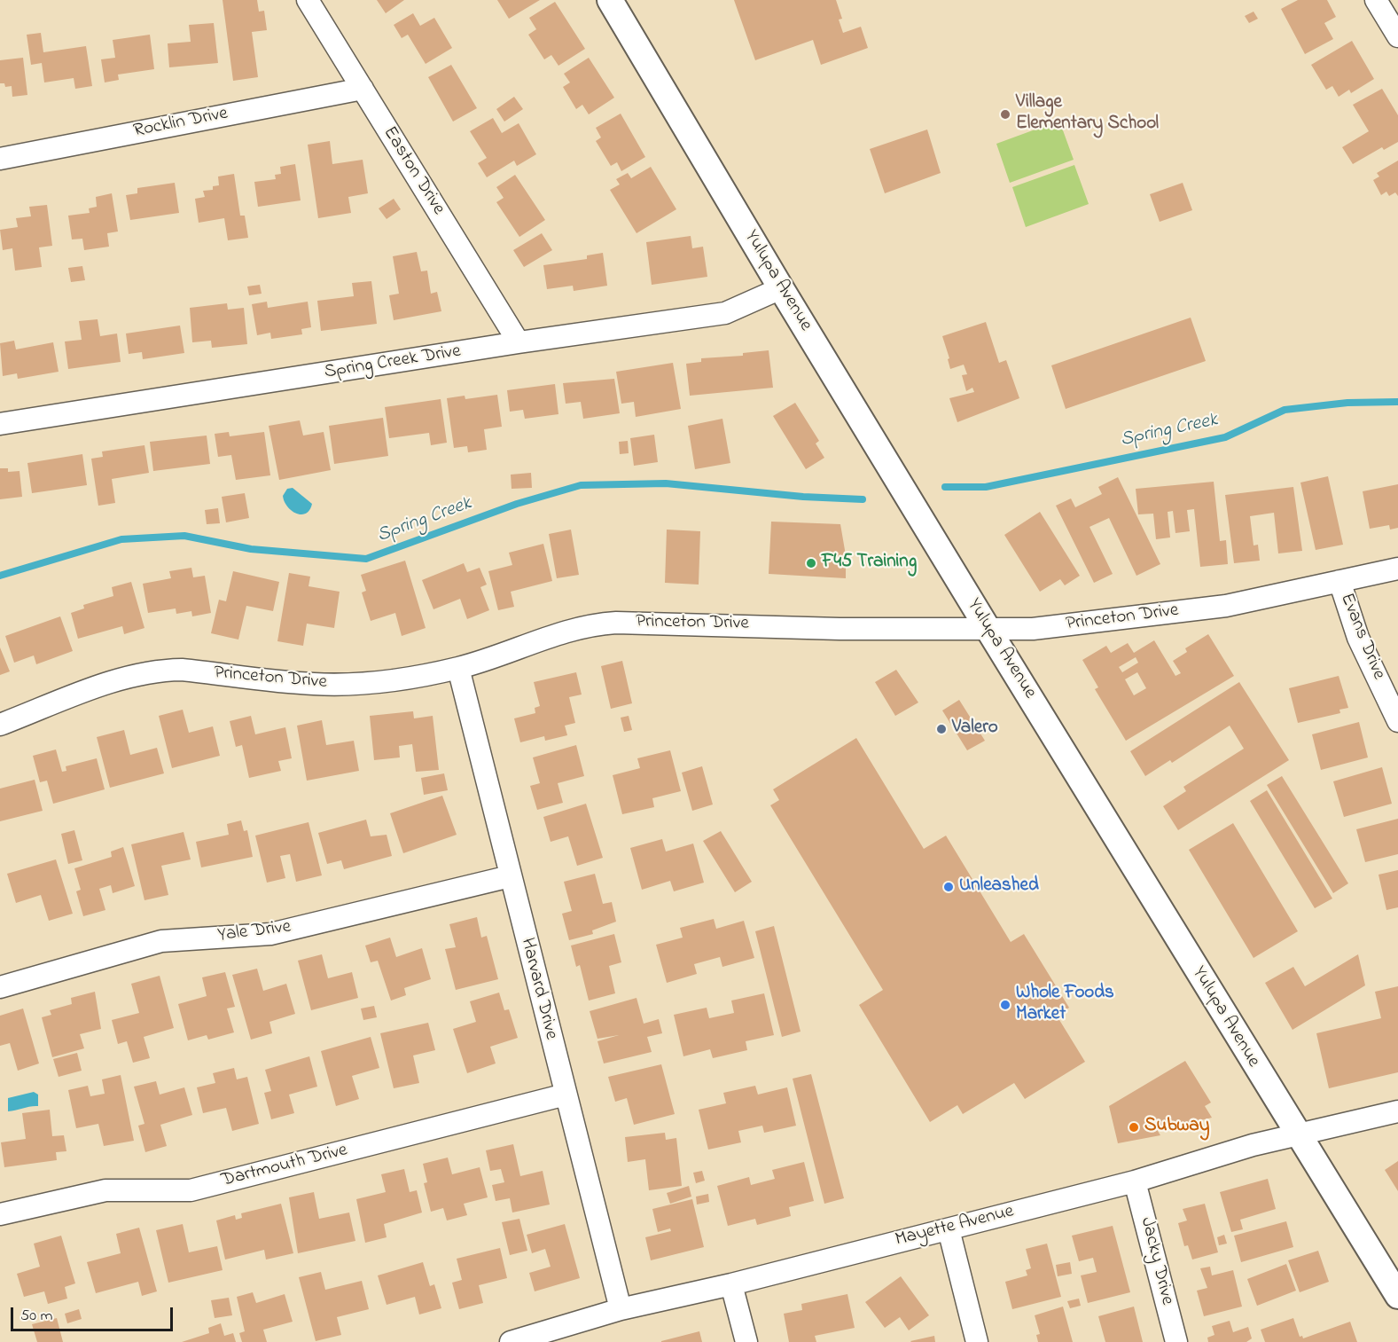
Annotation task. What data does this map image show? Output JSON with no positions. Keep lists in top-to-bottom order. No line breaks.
{"streets":{"street":["Rocklin Drive","Easton Drive","Yulupa Avenue","Spring Creek Drive","Princeton Drive","Evans Drive","Yale Drive","Harvard Drive","Dartmouth Drive","Mayette Avenue","Jacky Drive"]},"crossings":[["Rocklin Drive","Easton Drive"],["Easton Drive","Spring Creek Drive"],["Yulupa Avenue","Spring Creek Drive"],["Yulupa Avenue","Princeton Drive"],["Yulupa Avenue","Mayette Avenue"],["Princeton Drive","Evans Drive"],["Princeton Drive","Harvard Drive"],["Yale Drive","Harvard Drive"],["Harvard Drive","Dartmouth Drive"],["Harvard Drive","Mayette Avenue"],["Mayette Avenue","Jacky Drive"]],"water":["Spring Creek"],"places":["Village Elementary School","F45 Training","Valero","Unleashed","Whole Foods Market","Subway"],"scale_bar":"50 m"}
